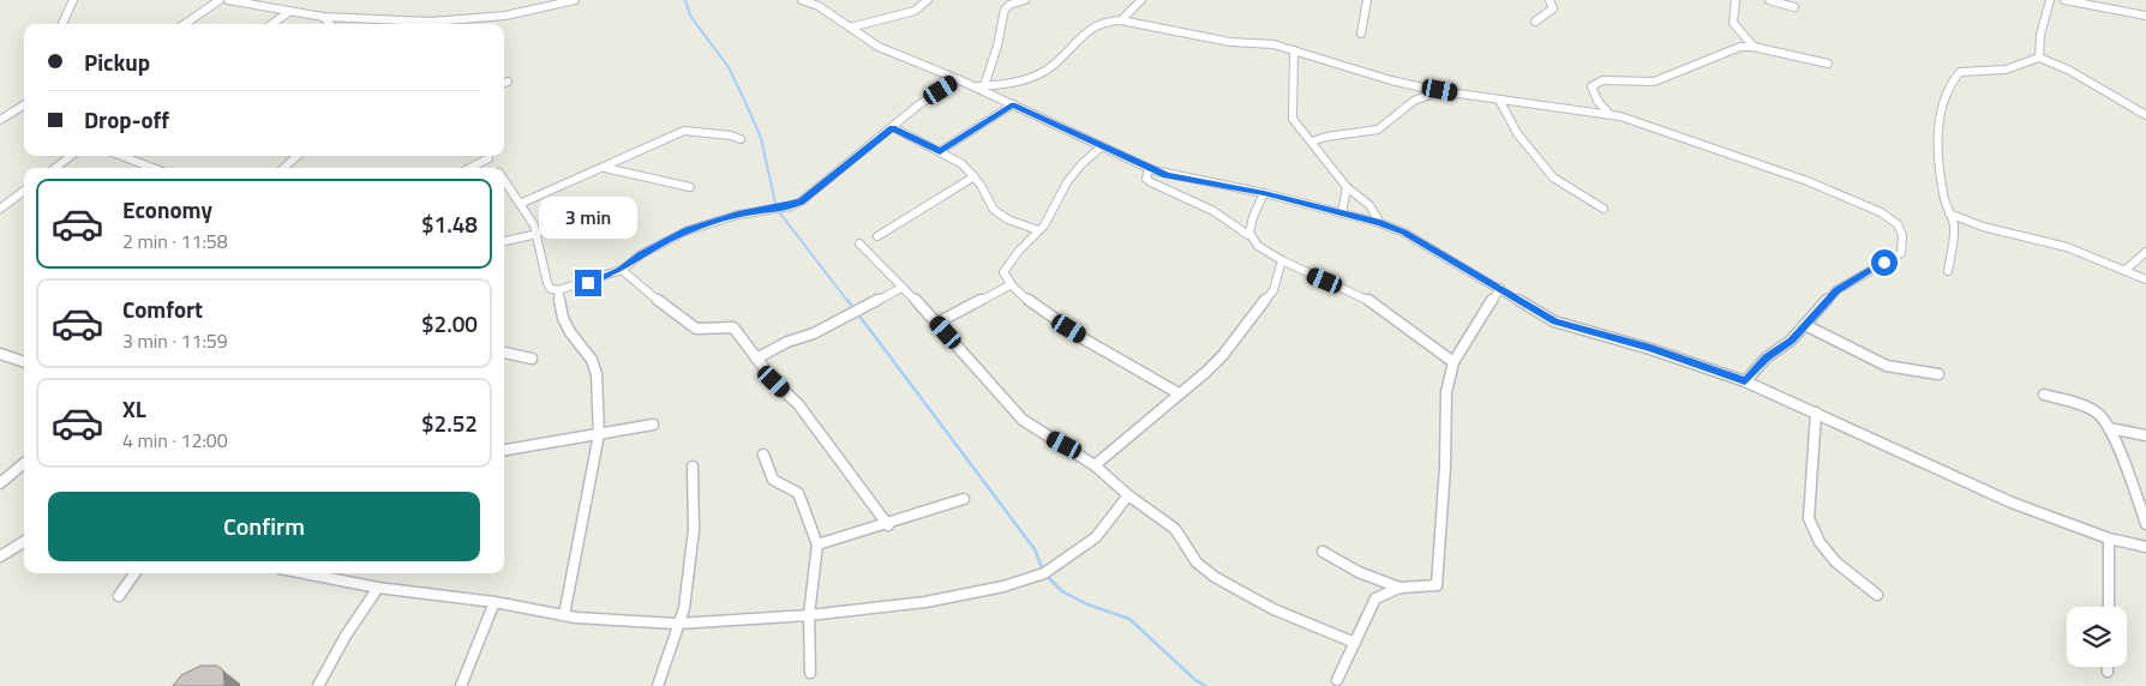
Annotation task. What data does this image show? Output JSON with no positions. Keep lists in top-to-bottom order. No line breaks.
{"page":{"banner":["Pickup","Drop-off"],"list":[{"name":"Economy","note":"2 min · 11:58","value":"$1.48"},{"name":"Comfort","note":"3 min · 11:59","value":"$2.00"},{"name":"XL","note":"4 min · 12:00","value":"$2.52"}],"bubble":"3 min","buttons":"Confirm"}}
